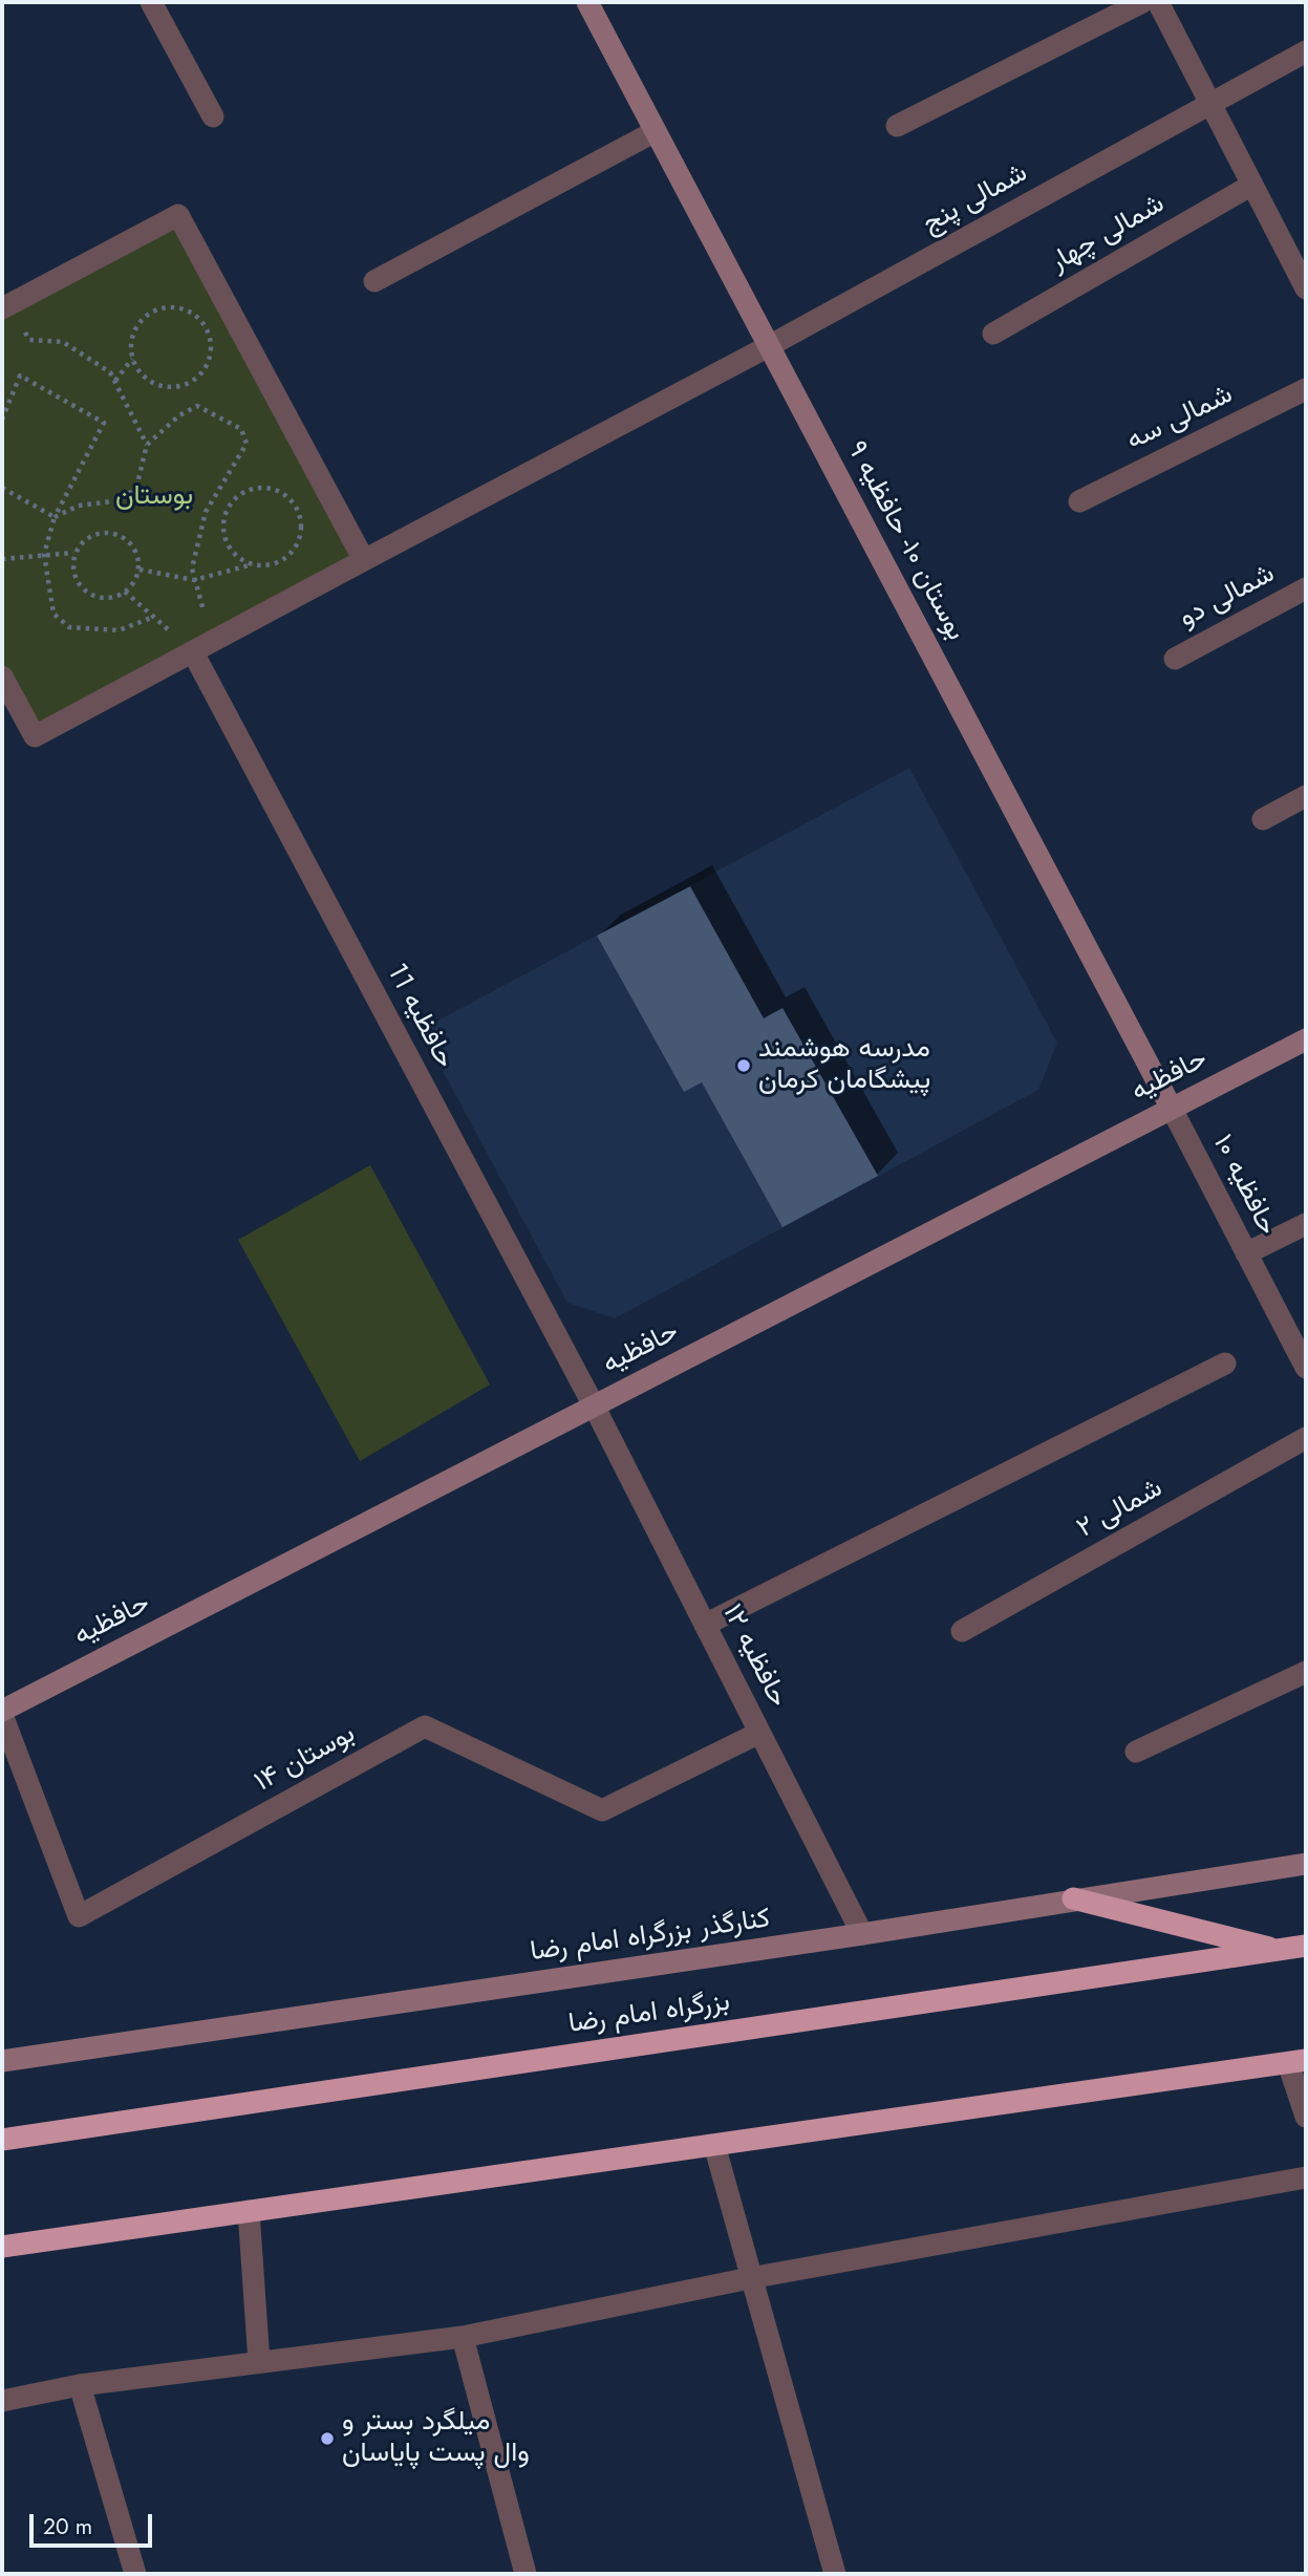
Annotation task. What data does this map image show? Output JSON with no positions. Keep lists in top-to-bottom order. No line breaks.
{"streets":{"highway":["بزرگراه امام رضا"],"street":["شمالی پنج","شمالی چهار","شمالی سه","بوستان ۱۰- حافظیه ۹","شمالی دو","حافظیه 11","حافظیه","حافظیه ۱۰","۲ شمالی","حافظیه ۱۲","بوستان ۱۴","کنارگذر بزرگراه امام رضا"]},"crossings":[["شمالی پنج","بوستان ۱۰- حافظیه ۹"],["شمالی پنج","حافظیه 11"],["بوستان ۱۰- حافظیه ۹","حافظیه"],["بوستان ۱۰- حافظیه ۹","حافظیه ۱۰"],["حافظیه 11","حافظیه"],["حافظیه 11","حافظیه ۱۲"],["حافظیه","حافظیه ۱۰"],["حافظیه","حافظیه ۱۲"],["حافظیه","بوستان ۱۴"],["حافظیه ۱۲","بوستان ۱۴"],["حافظیه ۱۲","کنارگذر بزرگراه امام رضا"]],"parks":["بوستان"],"places":["مدرسه هوشمند پیشگامان کرمان","میلگرد بستر و وال پست پایاسان"],"scale_bar":"20 m"}
